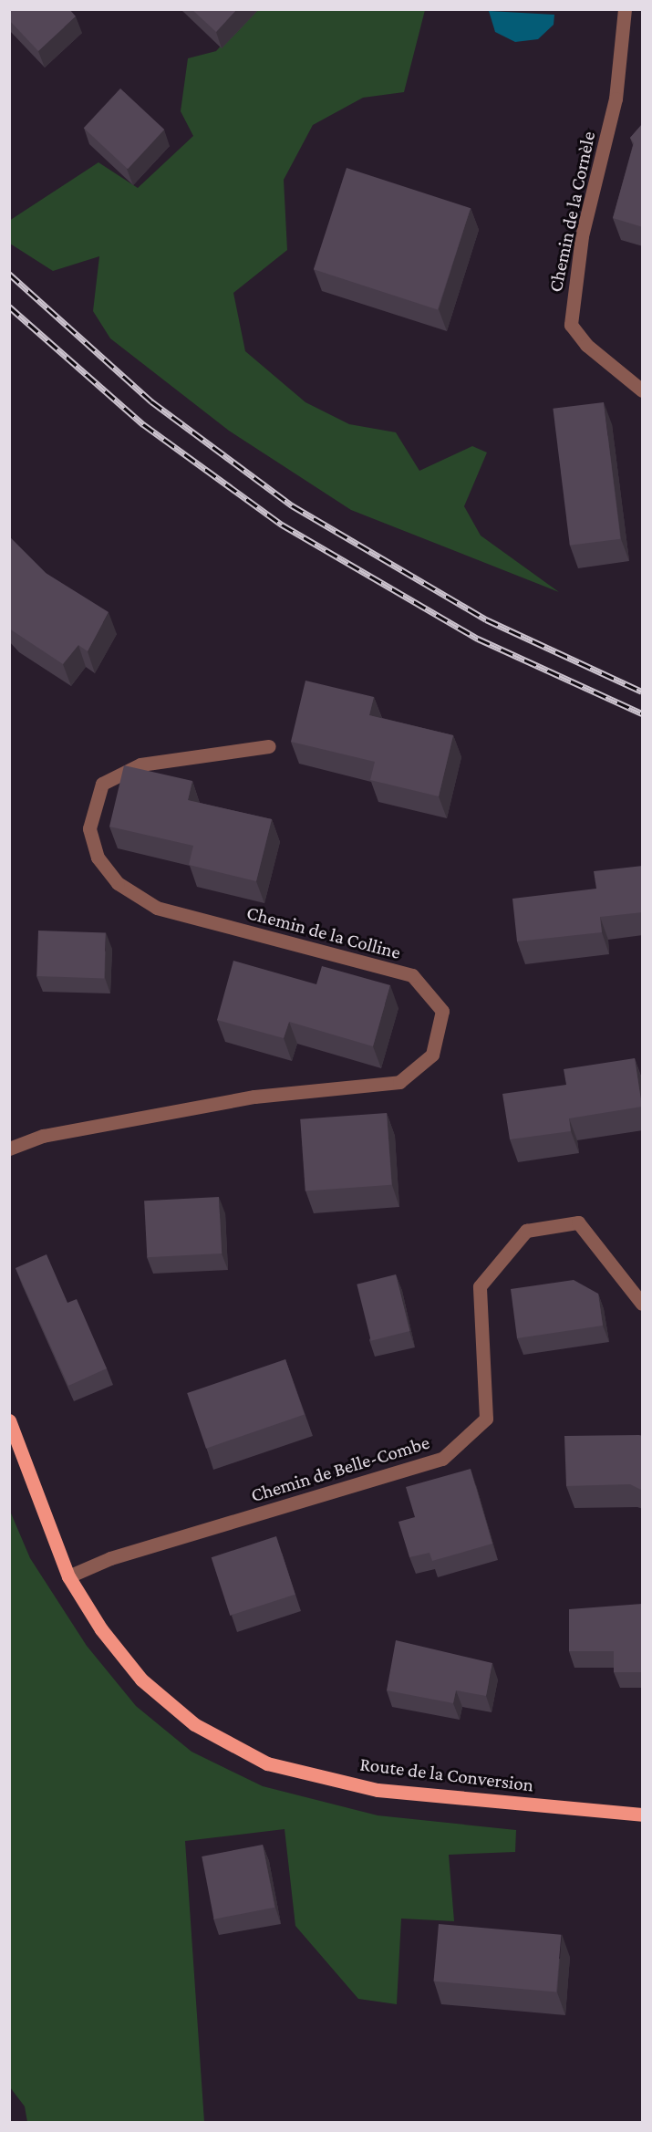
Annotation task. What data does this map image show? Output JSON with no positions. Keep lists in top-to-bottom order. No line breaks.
{"streets":{"main road":["Route de la Conversion"],"street":["Chemin de la Cornèle","Chemin de la Colline","Chemin de Belle-Combe"]},"crossings":[["Chemin de Belle-Combe","Route de la Conversion"]]}
